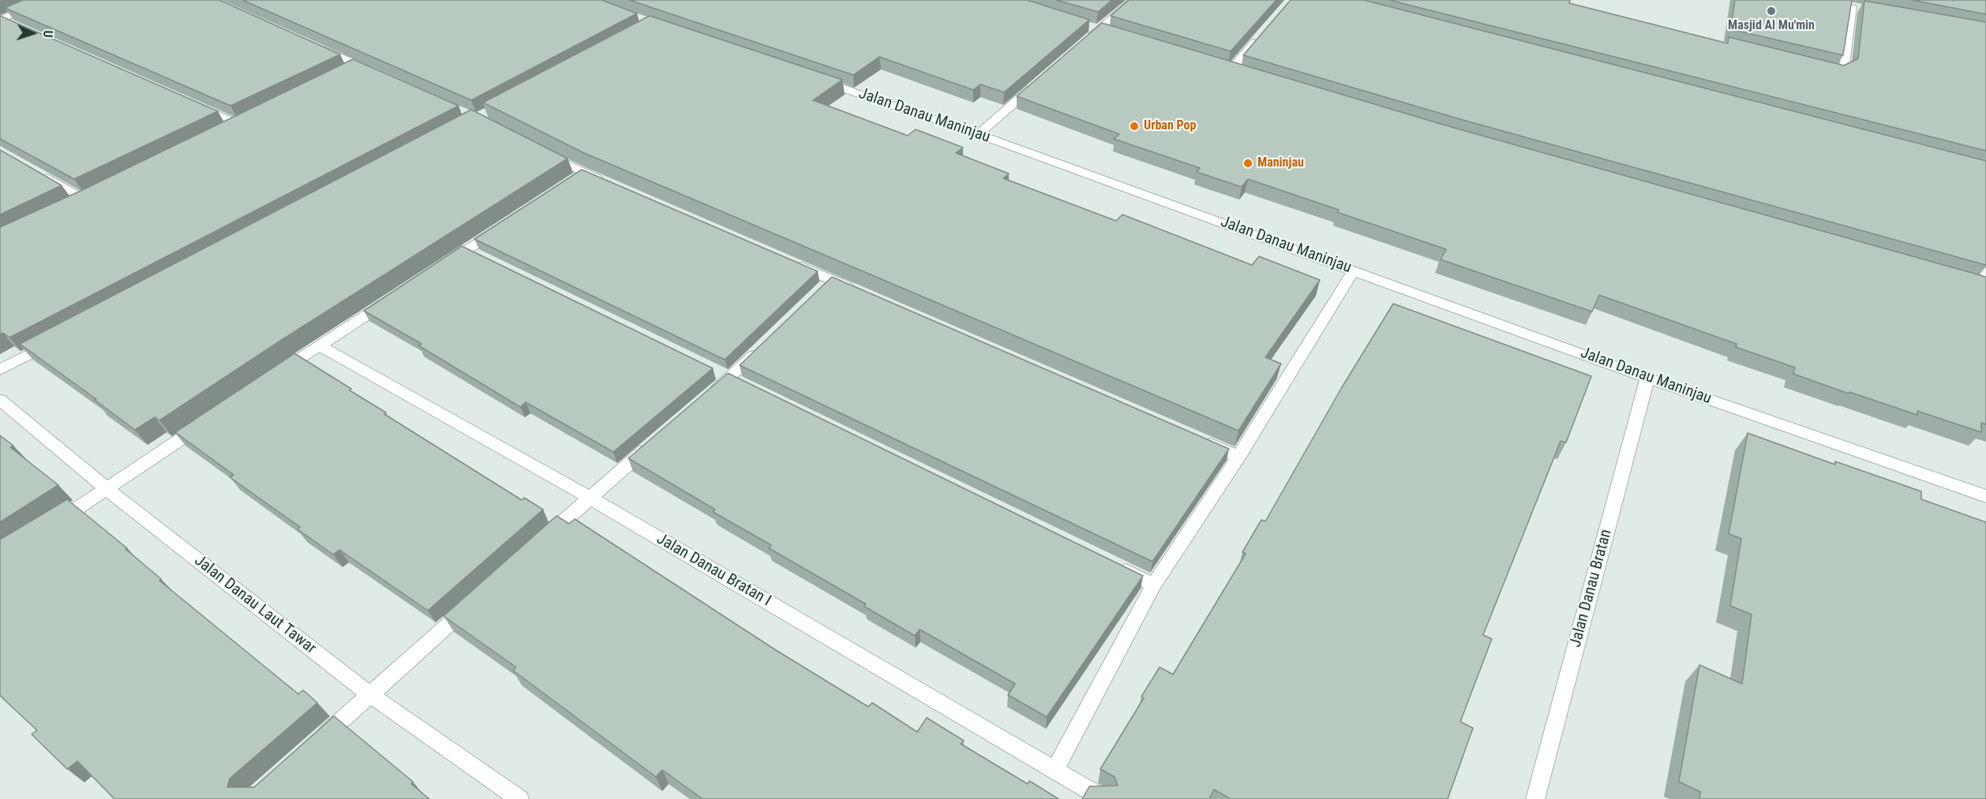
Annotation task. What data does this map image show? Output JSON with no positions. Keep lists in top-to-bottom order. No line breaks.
{"streets":{"street":["Jalan Danau Maninjau","Jalan Danau Bratan I","Jalan Danau Bratan","Jalan Danau Laut Tawar"]},"crossings":[["Jalan Danau Maninjau","Jalan Danau Bratan"]],"places":["Masjid Al Mu'min","Urban Pop","Maninjau"],"north":"right"}
